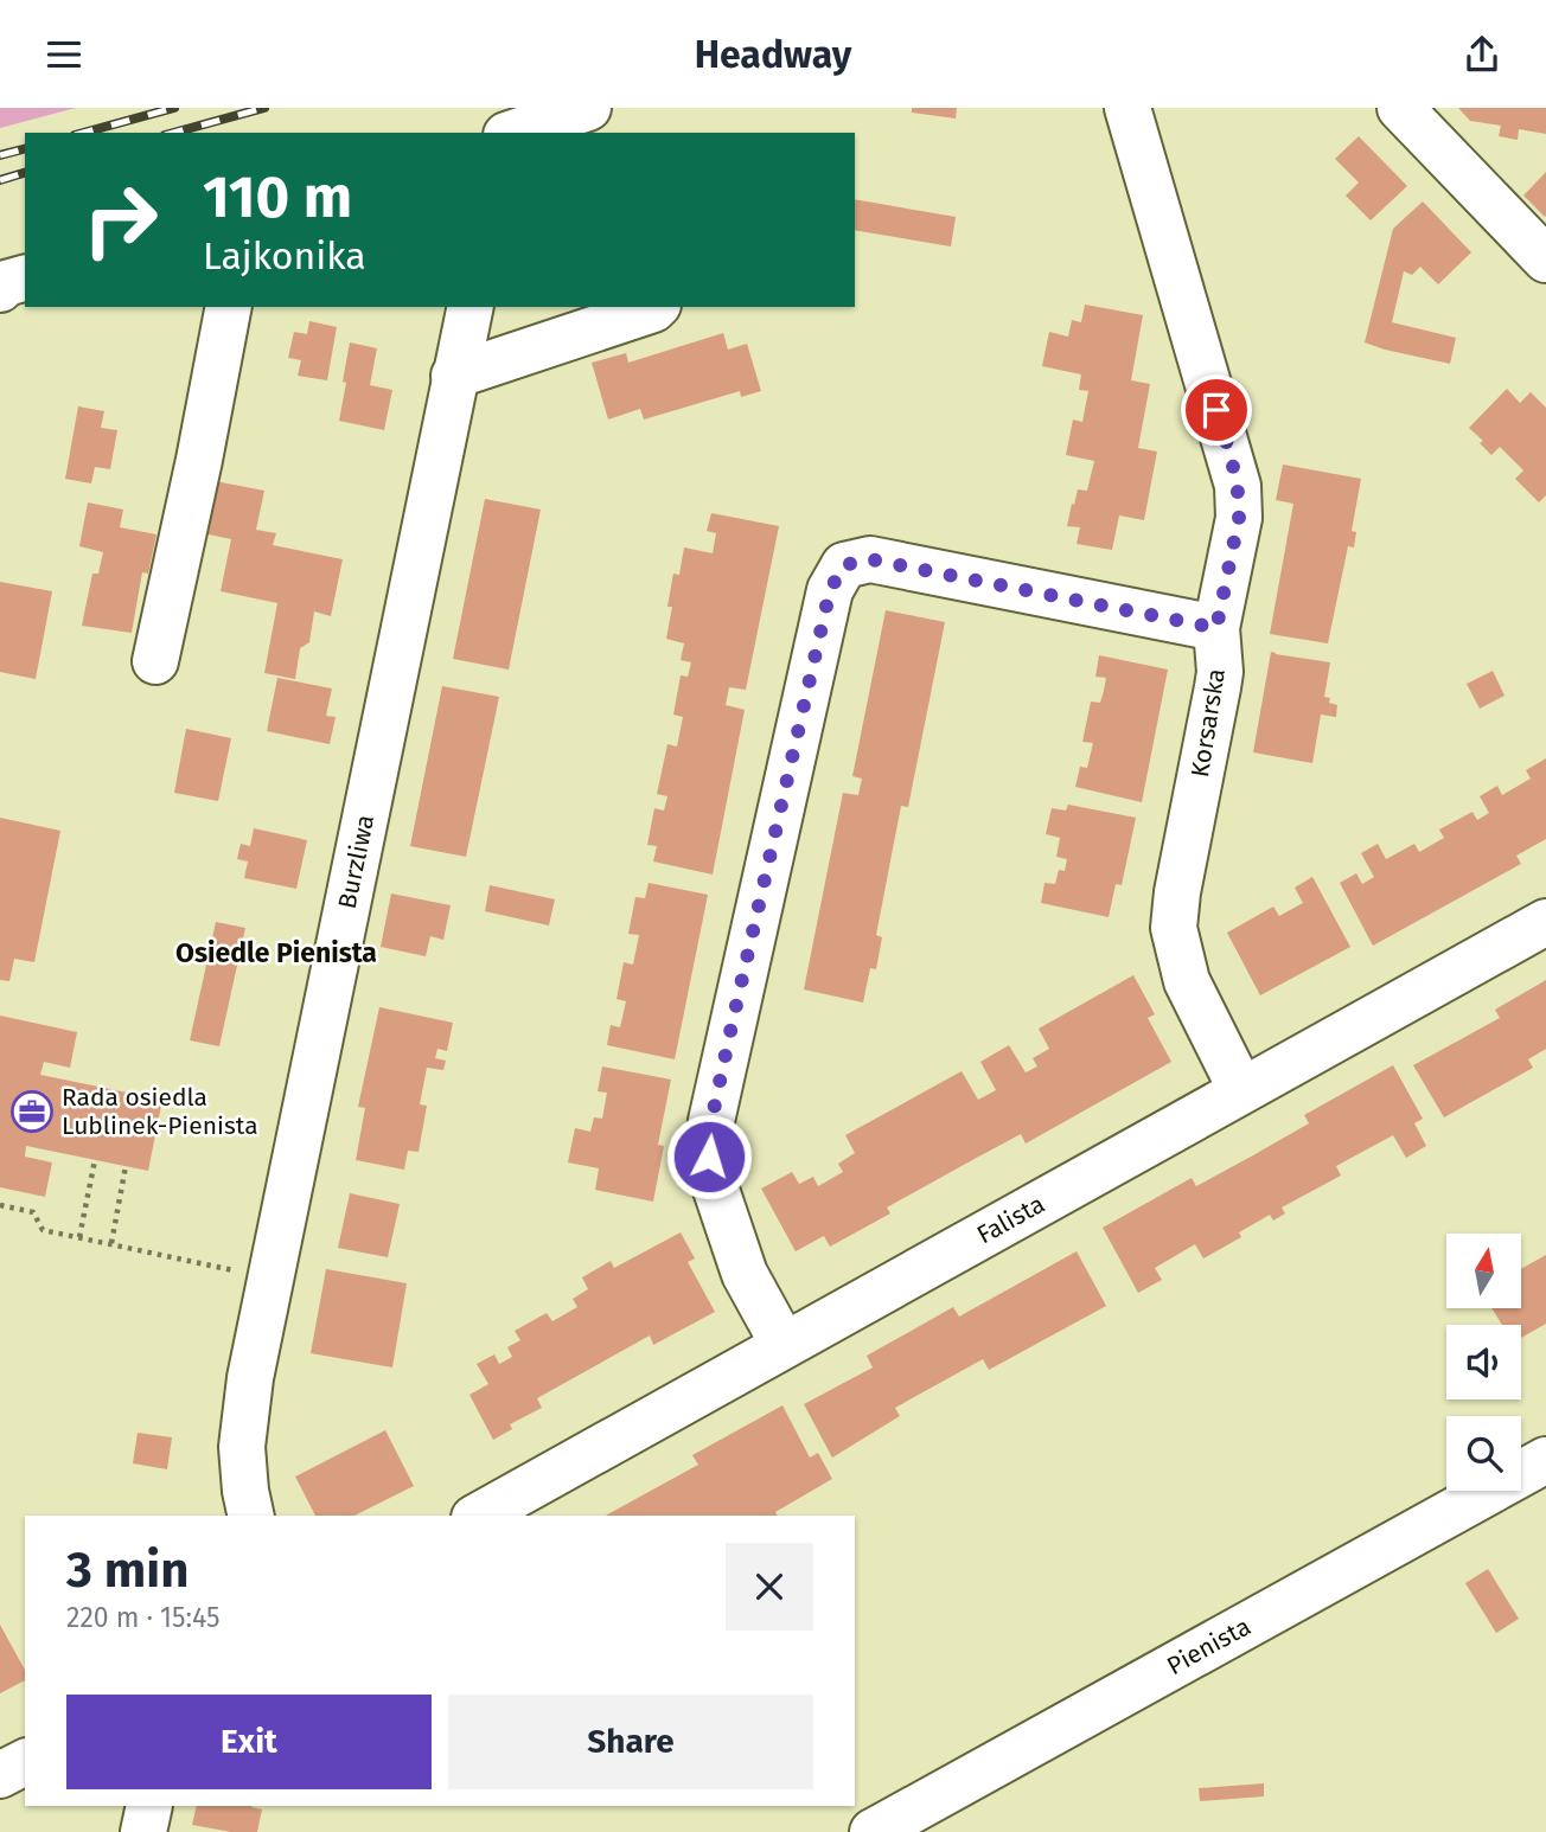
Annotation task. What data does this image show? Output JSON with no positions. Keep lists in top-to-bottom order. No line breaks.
{"streets":{"street":["Korsarska","Burzliwa","Falista","Pienista"]},"crossings":[["Korsarska","Falista"]],"districts":["Osiedle Pienista"],"places":{"office":["Rada osiedla Lublinek-Pienista"]},"north":"top","page":{"header":"Headway","turn":["110 m","Lajkonika"],"heading":["3 min","220 m · 15:45"],"buttons":["Exit","Share"]}}
